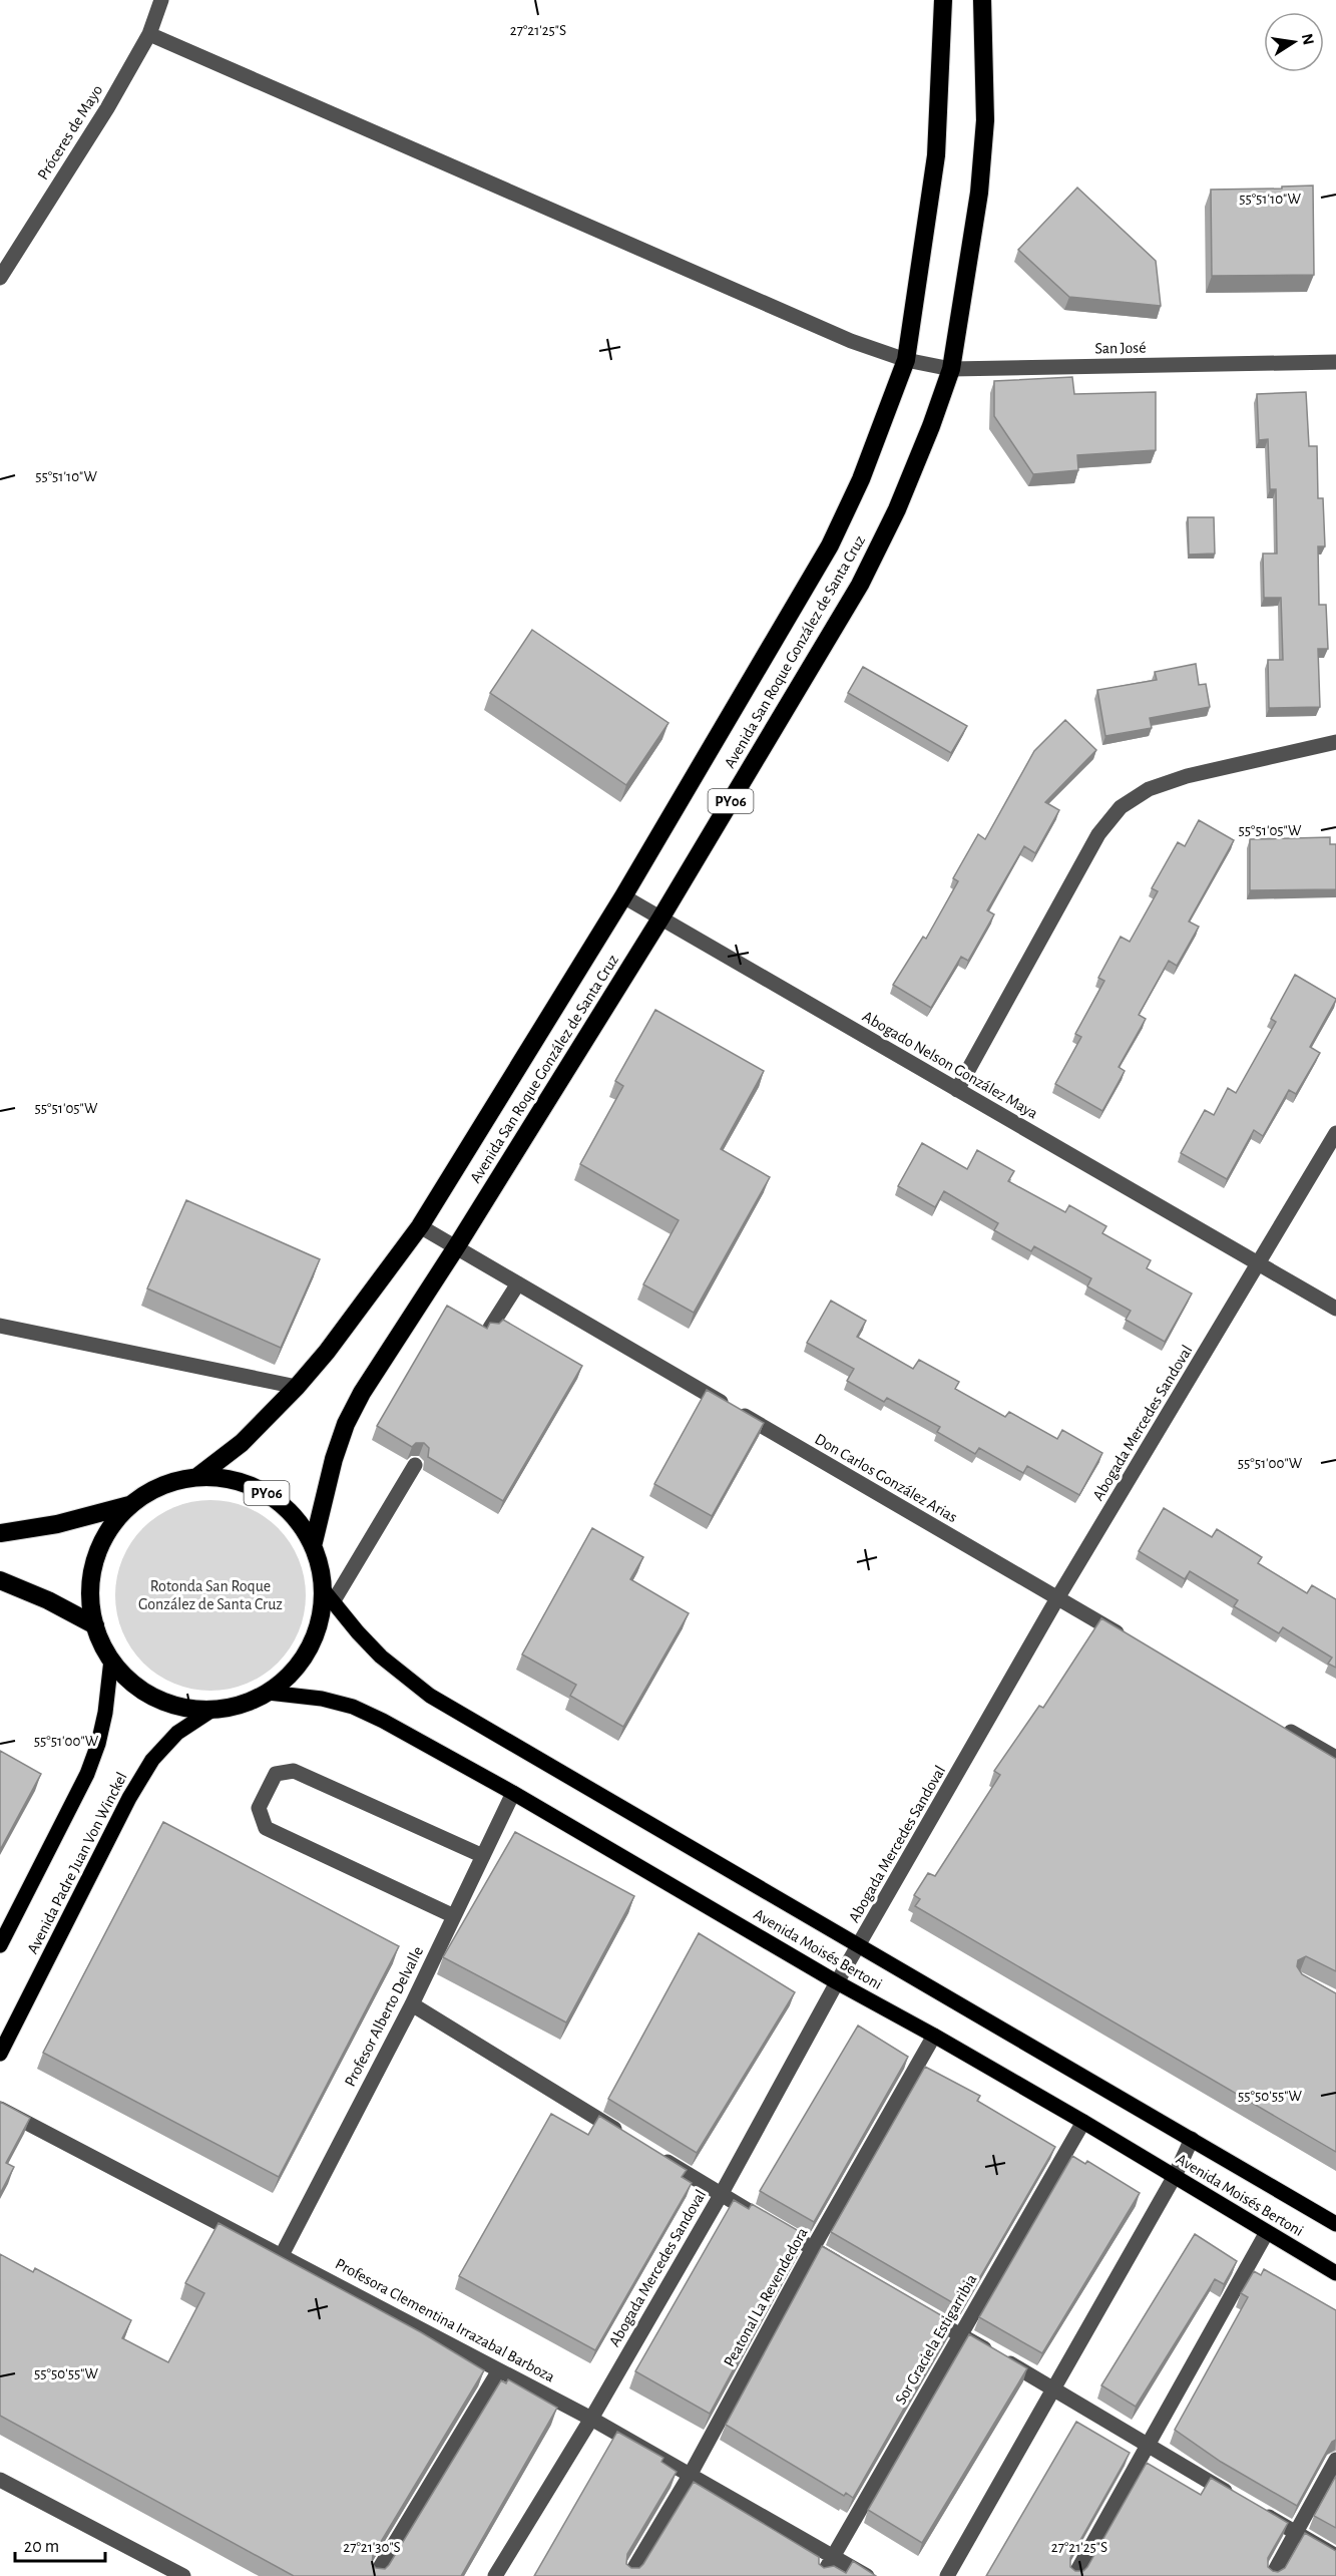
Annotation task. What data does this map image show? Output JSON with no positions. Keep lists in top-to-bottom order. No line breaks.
{"streets":{"highway":["Avenida San Roque González de Santa Cruz","PY06"],"main road":["Avenida Padre Juan Von Winckel","Avenida Moisés Bertoni"],"street":["Próceres de Mayo","San José","Abogado Nelson González Maya","Abogada Mercedes Sandoval","Don Carlos González Arias","Profesor Alberto Delvalle","Peatonal La Revendedora","Profesora Clementina Irrazabal Barboza","Sor Graciela Estigarribia"]},"crossings":[["Próceres de Mayo","San José"],["San José","Avenida San Roque González de Santa Cruz"],["Avenida San Roque González de Santa Cruz","PY06"],["Avenida San Roque González de Santa Cruz","Abogado Nelson González Maya"],["Avenida San Roque González de Santa Cruz","Don Carlos González Arias"],["PY06","Avenida Padre Juan Von Winckel"],["PY06","Avenida Moisés Bertoni"],["Abogado Nelson González Maya","Abogada Mercedes Sandoval"],["Abogada Mercedes Sandoval","Don Carlos González Arias"],["Abogada Mercedes Sandoval","Avenida Moisés Bertoni"],["Abogada Mercedes Sandoval","Profesora Clementina Irrazabal Barboza"],["Avenida Moisés Bertoni","Profesor Alberto Delvalle"],["Avenida Moisés Bertoni","Peatonal La Revendedora"],["Avenida Moisés Bertoni","Sor Graciela Estigarribia"],["Profesor Alberto Delvalle","Profesora Clementina Irrazabal Barboza"],["Peatonal La Revendedora","Profesora Clementina Irrazabal Barboza"],["Profesora Clementina Irrazabal Barboza","Sor Graciela Estigarribia"]],"parks":["Rotonda San Roque González de Santa Cruz"],"scale_bar":"20 m","north":"right","coordinates":["27°21'25\"S","55°51'10\"W","55°51'05\"W","55°51'00\"W","55°50'55\"W","27°21'30\"S"]}
